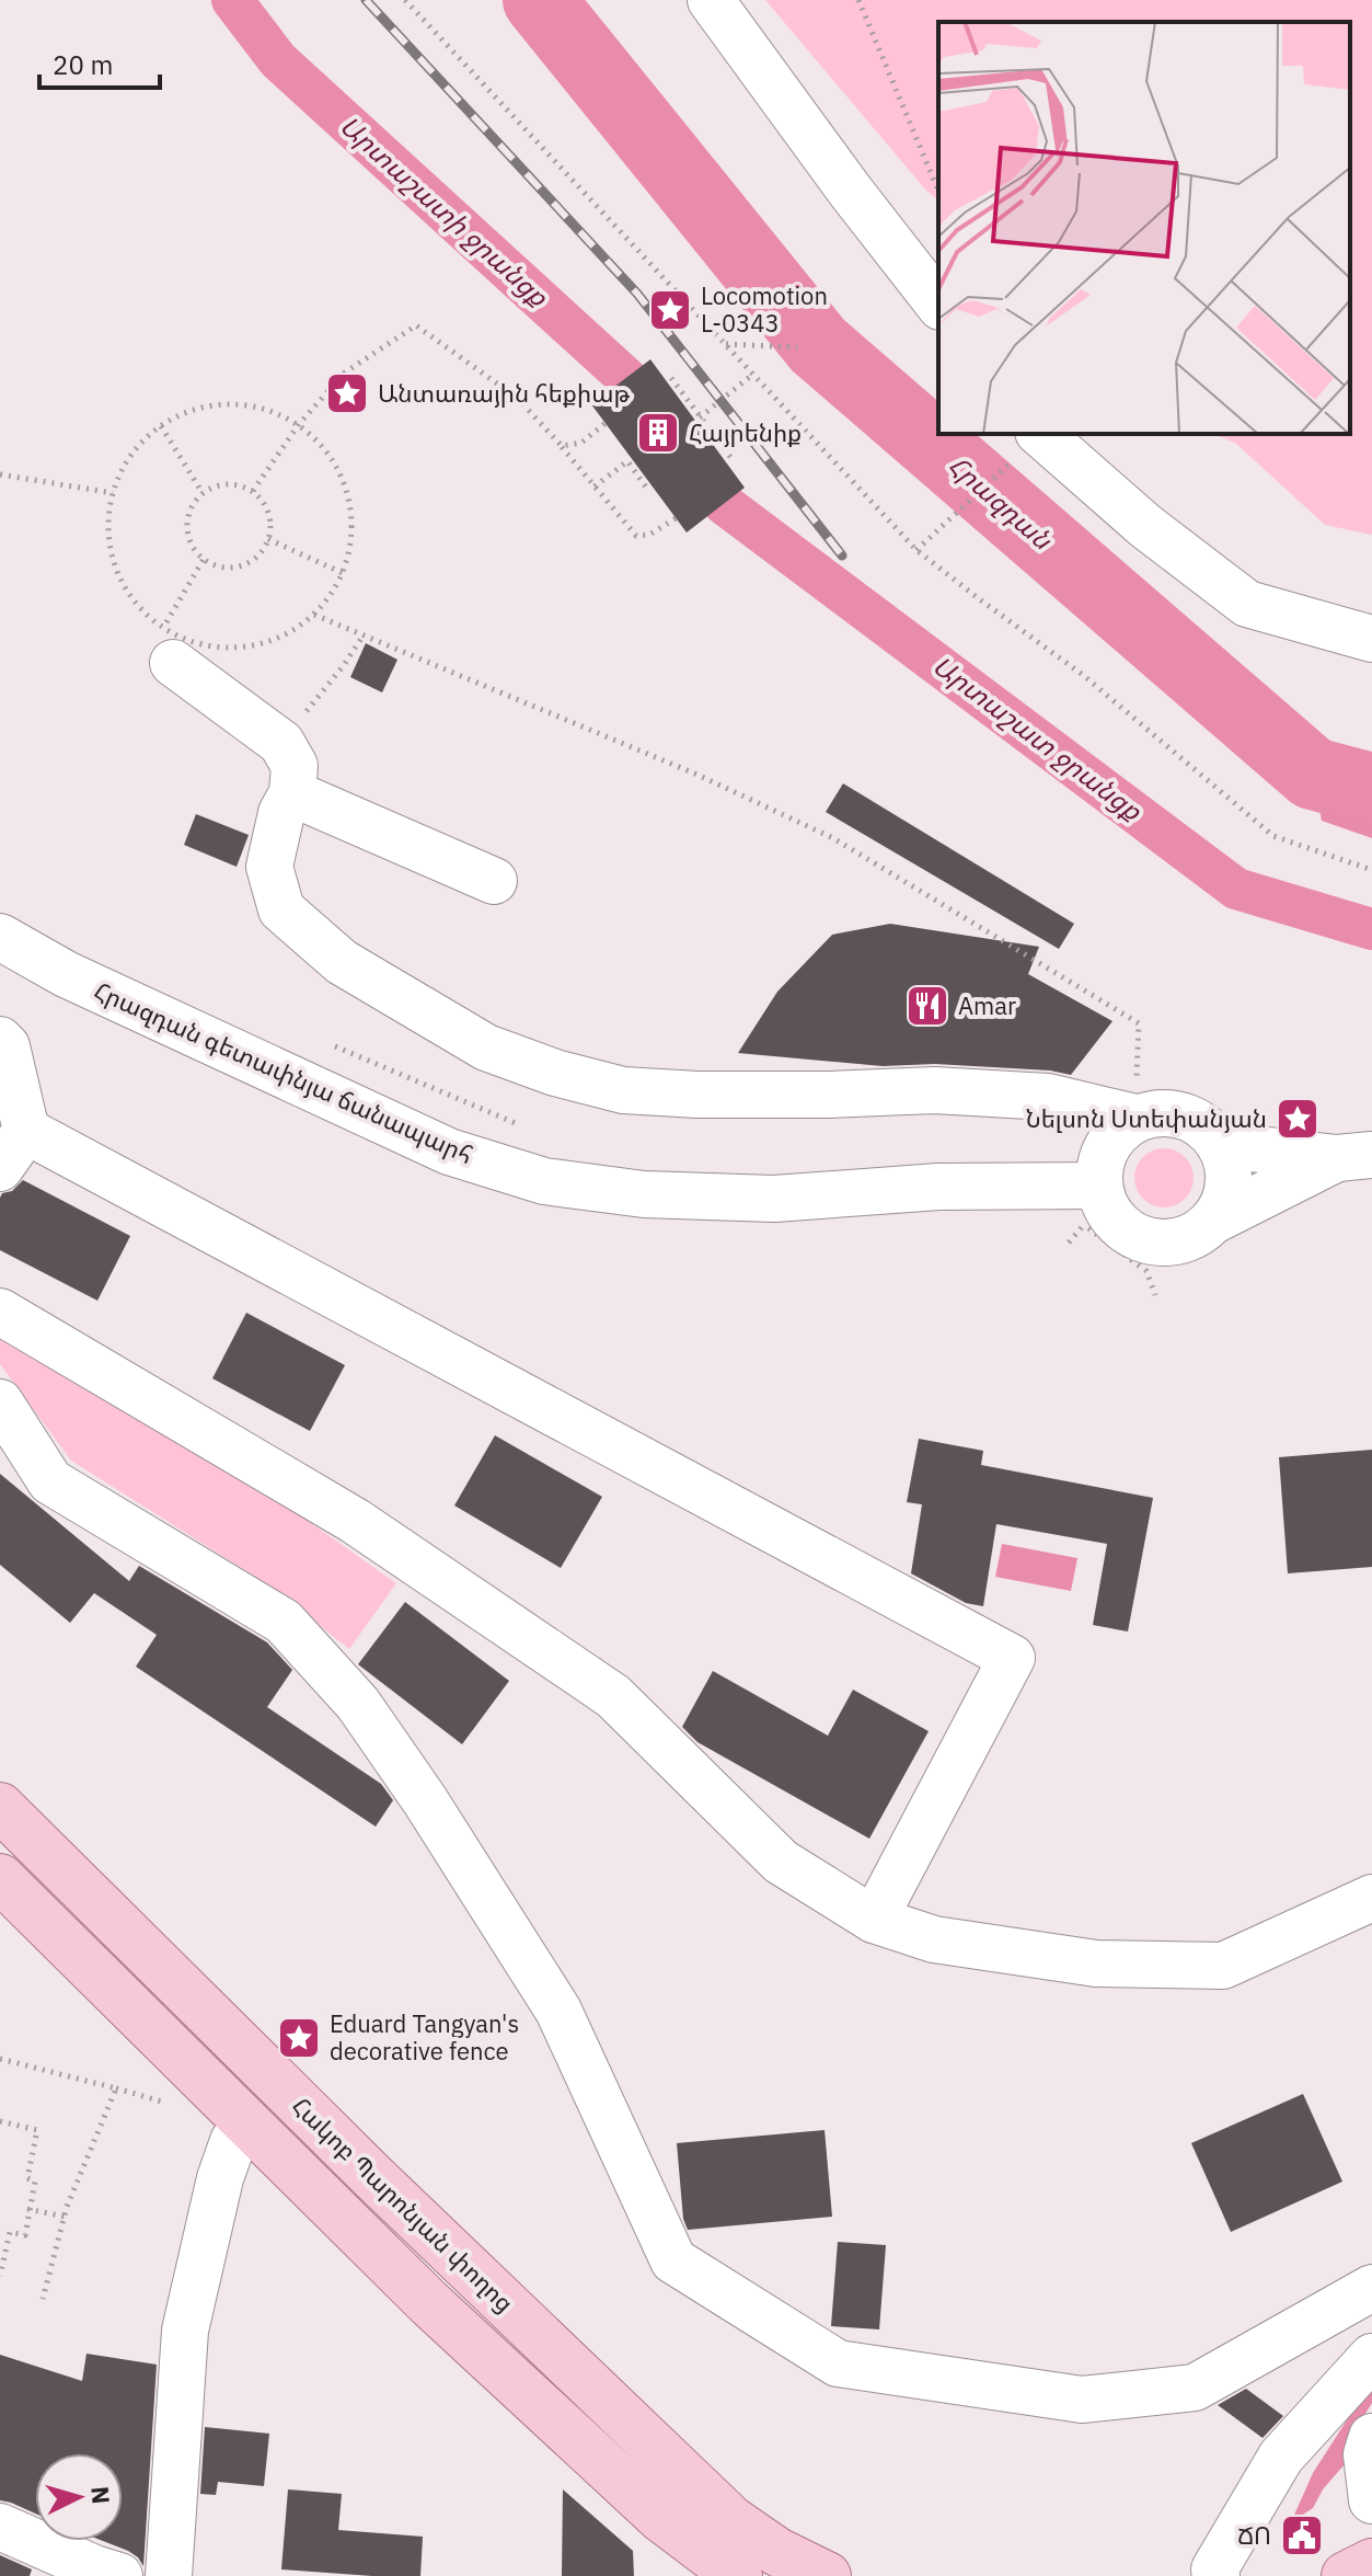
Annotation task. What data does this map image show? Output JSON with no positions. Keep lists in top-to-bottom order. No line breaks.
{"streets":{"main road":["Հակոբ Պարոնյան փողոց"],"street":["Հրազդան գետափնյա ճանապարհ"]},"water":["Արտաշատի ջրանցք","Հրազդան","Արտաշատ ջրանցք"],"places":{"place":["Locomotion L-0343","Անտառային հեքիաթ","Նելսոն Ստեփանյան","Eduard Tangyan's decorative fence"],"building":["Հայրենիք"],"restaurant":["Amar"],"public building":["ՃՈ"]},"scale_bar":"20 m","north":"right"}
